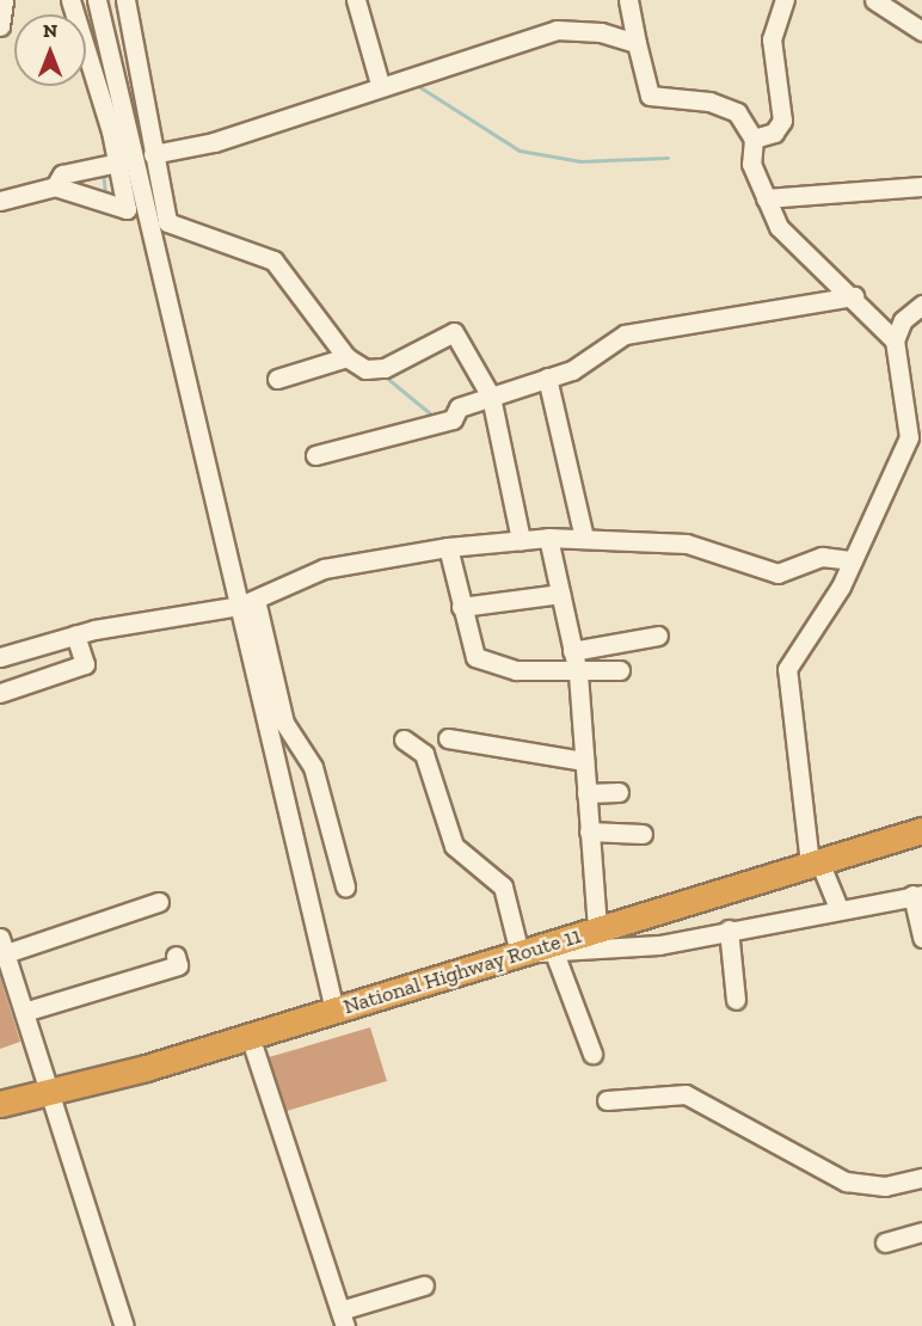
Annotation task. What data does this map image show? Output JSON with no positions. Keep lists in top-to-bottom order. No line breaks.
{"streets":{"highway":["National Highway Route 11"]},"north":"top"}
